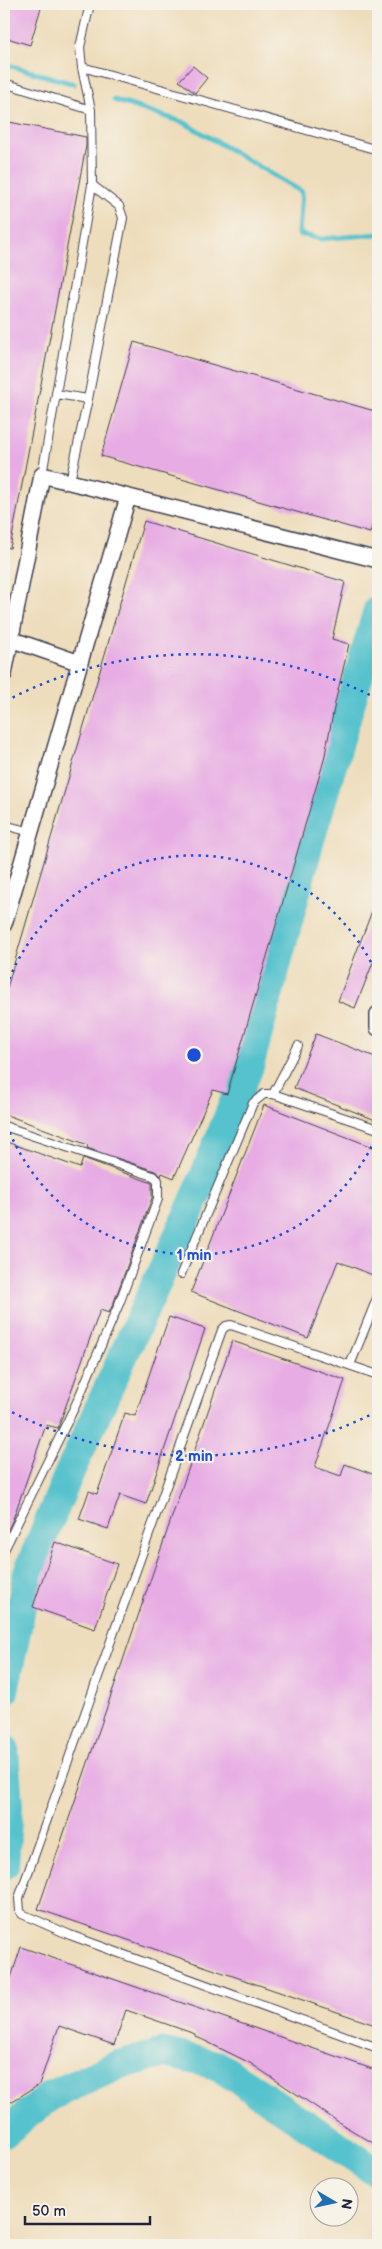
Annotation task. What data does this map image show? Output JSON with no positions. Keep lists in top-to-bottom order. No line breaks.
{"scale_bar":"50 m","north":"right","rings":["1 min","2 min"]}
